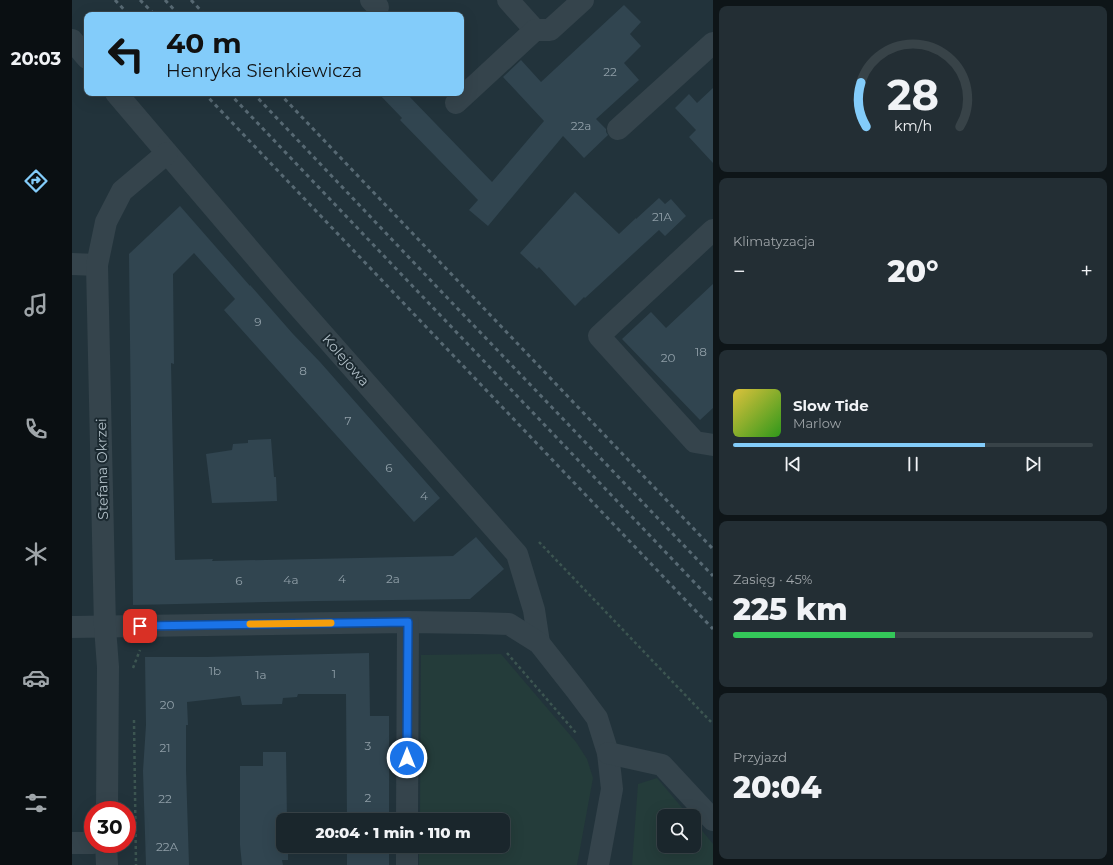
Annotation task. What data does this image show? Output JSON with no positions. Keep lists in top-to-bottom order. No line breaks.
{"streets":{"street":["Kolejowa","Stefana Okrzei"]},"crossings":[["Kolejowa","Stefana Okrzei"]],"house_numbers":["22","22a","21A","9","18","20","8","7","6","4","4","2a","4a","6","1b","1","1a","20","3","21","2","22","22A"],"page":{"tabs":"20:03","turn":["40 m","Henryka Sienkiewicza"],"tile":["Klimatyzacja",["Zasięg · 45%","225 km"],["Przyjazd","20:04"]],"heat":["−","20°","+"],"song":["Slow Tide","Marlow"],"limit":"30","trip":"20:04 · 1 min · 110 m","gauge":["28","km/h"]}}
